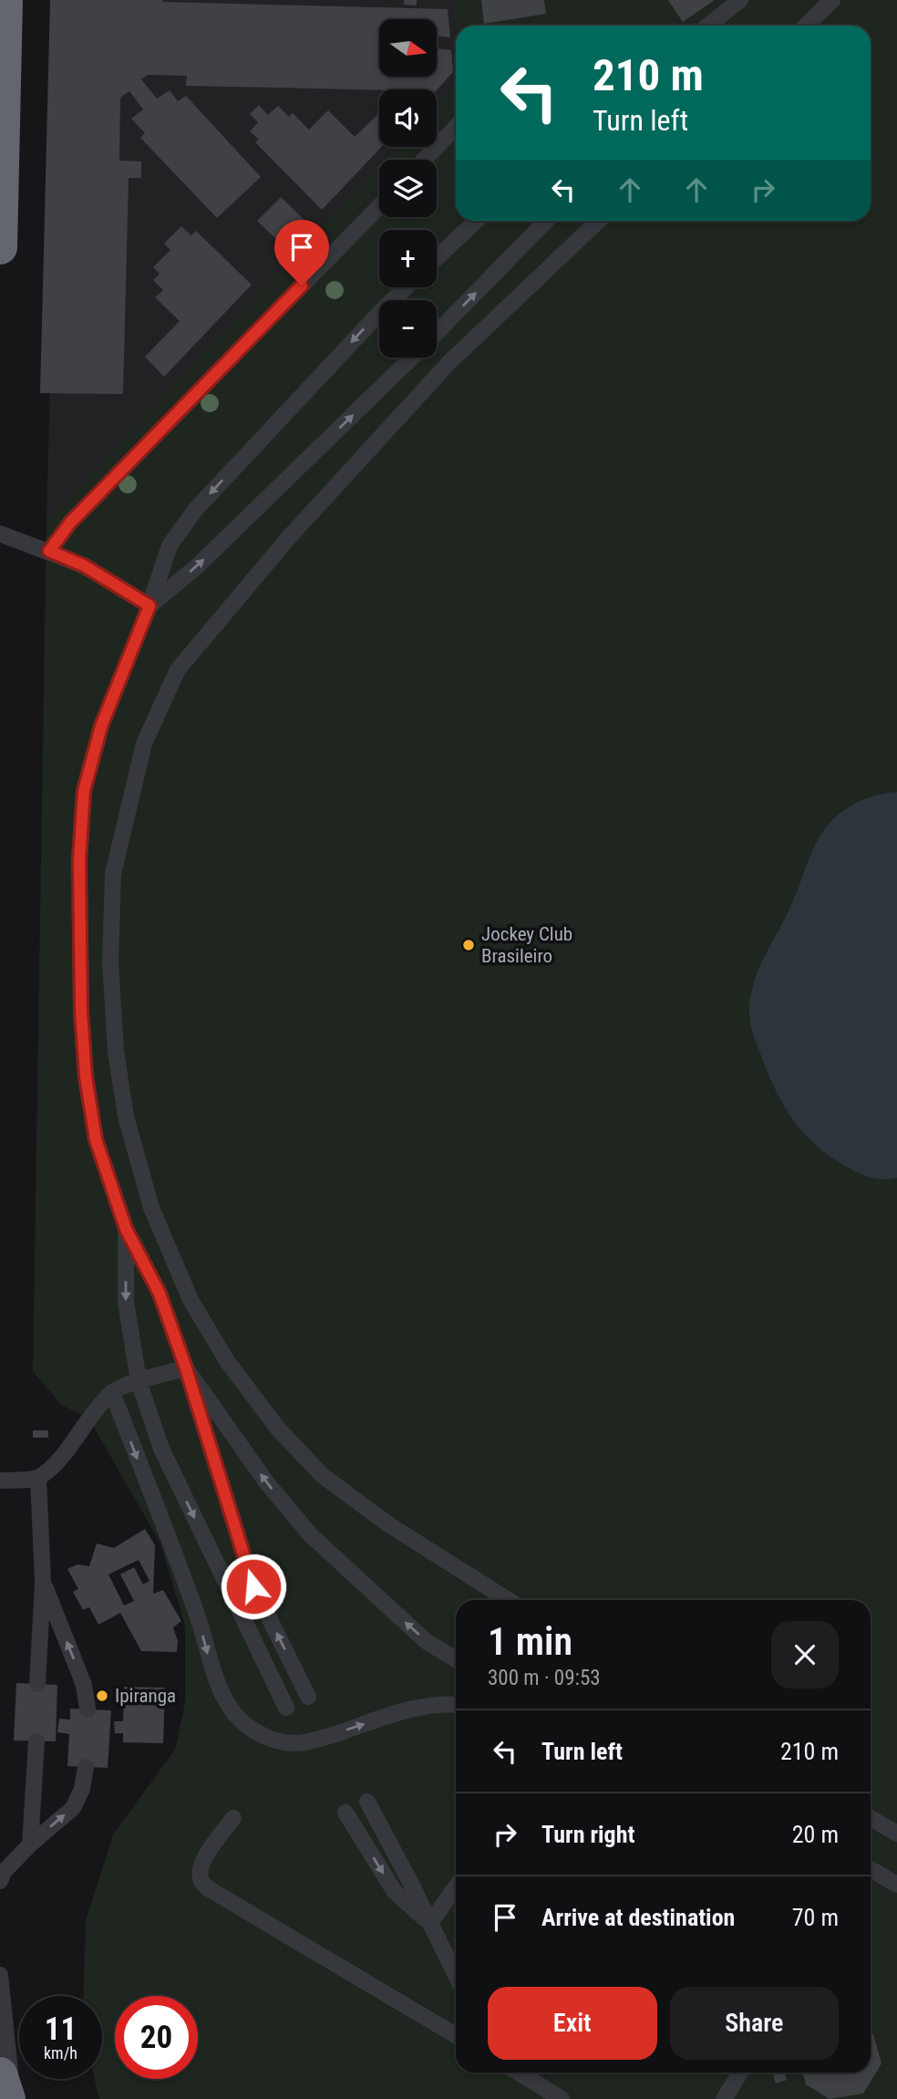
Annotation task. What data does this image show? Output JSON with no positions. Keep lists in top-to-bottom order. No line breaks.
{"places":["Jockey Club Brasileiro","Ipiranga"],"north":"right","page":{"map_buttons":["+","−"],"turn":["210 m","Turn left"],"heading":["1 min","300 m · 09:53"],"list":[{"name":"Turn left","value":"210 m"},{"name":"Turn right","value":"20 m"},{"name":"Arrive at destination","value":"70 m"}],"buttons":["Exit","Share"],"speed":"11 km/h","limit":"20"}}
